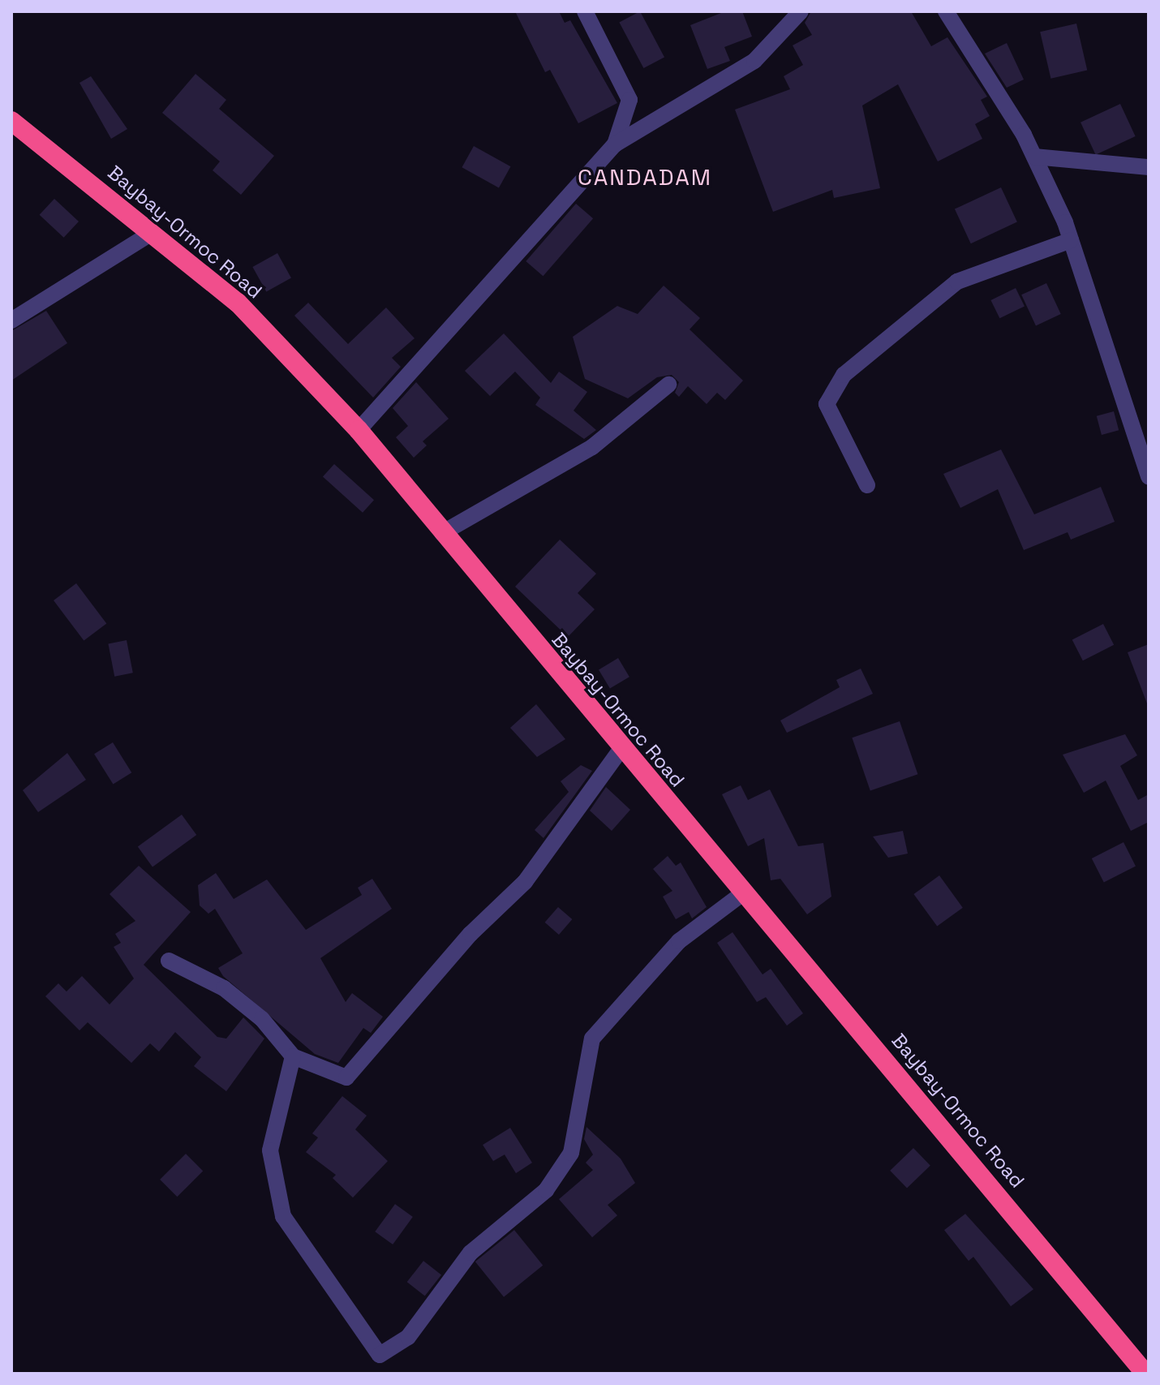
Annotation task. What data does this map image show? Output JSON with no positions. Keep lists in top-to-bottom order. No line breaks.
{"streets":{"highway":["Baybay-Ormoc Road"]},"districts":["CANDADAM"]}
